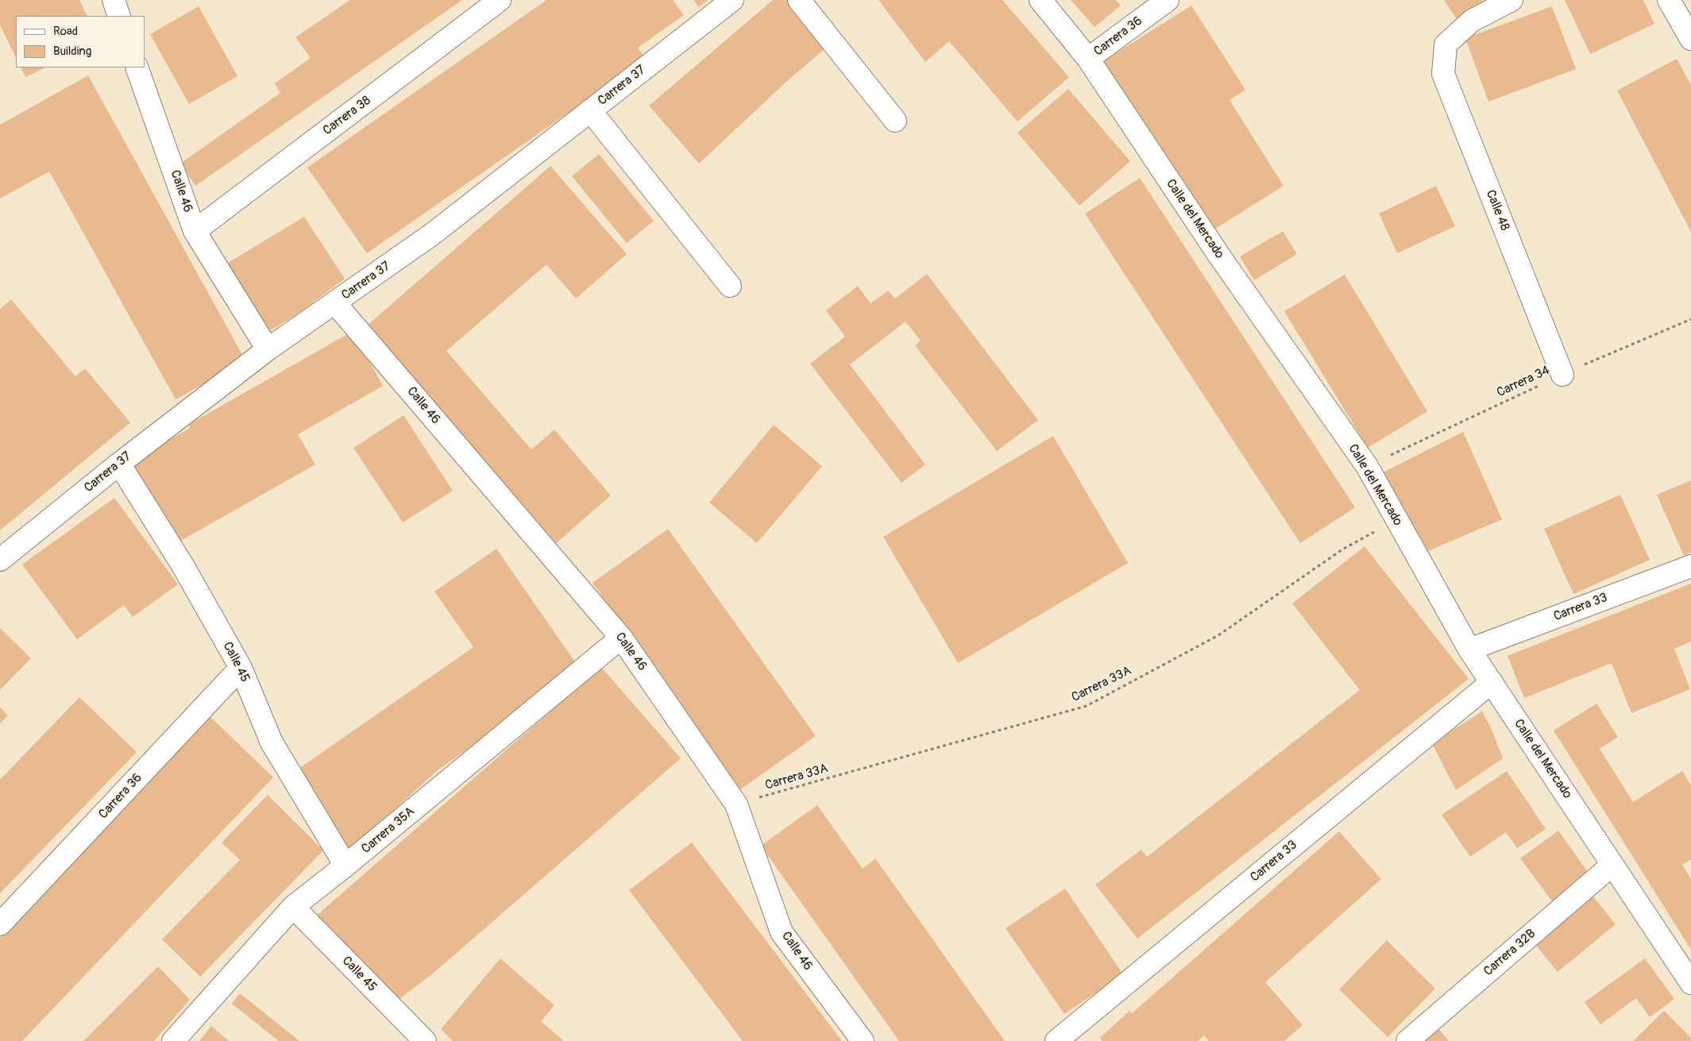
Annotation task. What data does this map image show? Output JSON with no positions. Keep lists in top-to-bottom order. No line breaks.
{"streets":{"street":["Carrera 36","Carrera 37","Carrera 38","Calle 46","Calle 48","Calle del Mercado","Carrera 33","Calle 45","Carrera 35A","Carrera 32B"],"path":["Carrera 34","Carrera 33A"]},"crossings":[["Carrera 36","Calle del Mercado"],["Carrera 36","Calle 45"],["Carrera 37","Calle 46"],["Carrera 37","Calle 45"],["Carrera 38","Calle 46"],["Calle 46","Carrera 33A"],["Calle 46","Carrera 35A"],["Calle 48","Carrera 34"],["Calle del Mercado","Carrera 34"],["Calle del Mercado","Carrera 33"],["Calle del Mercado","Carrera 33A"],["Calle del Mercado","Carrera 32B"],["Calle 45","Carrera 35A"]],"legend":["Road","Building"]}
